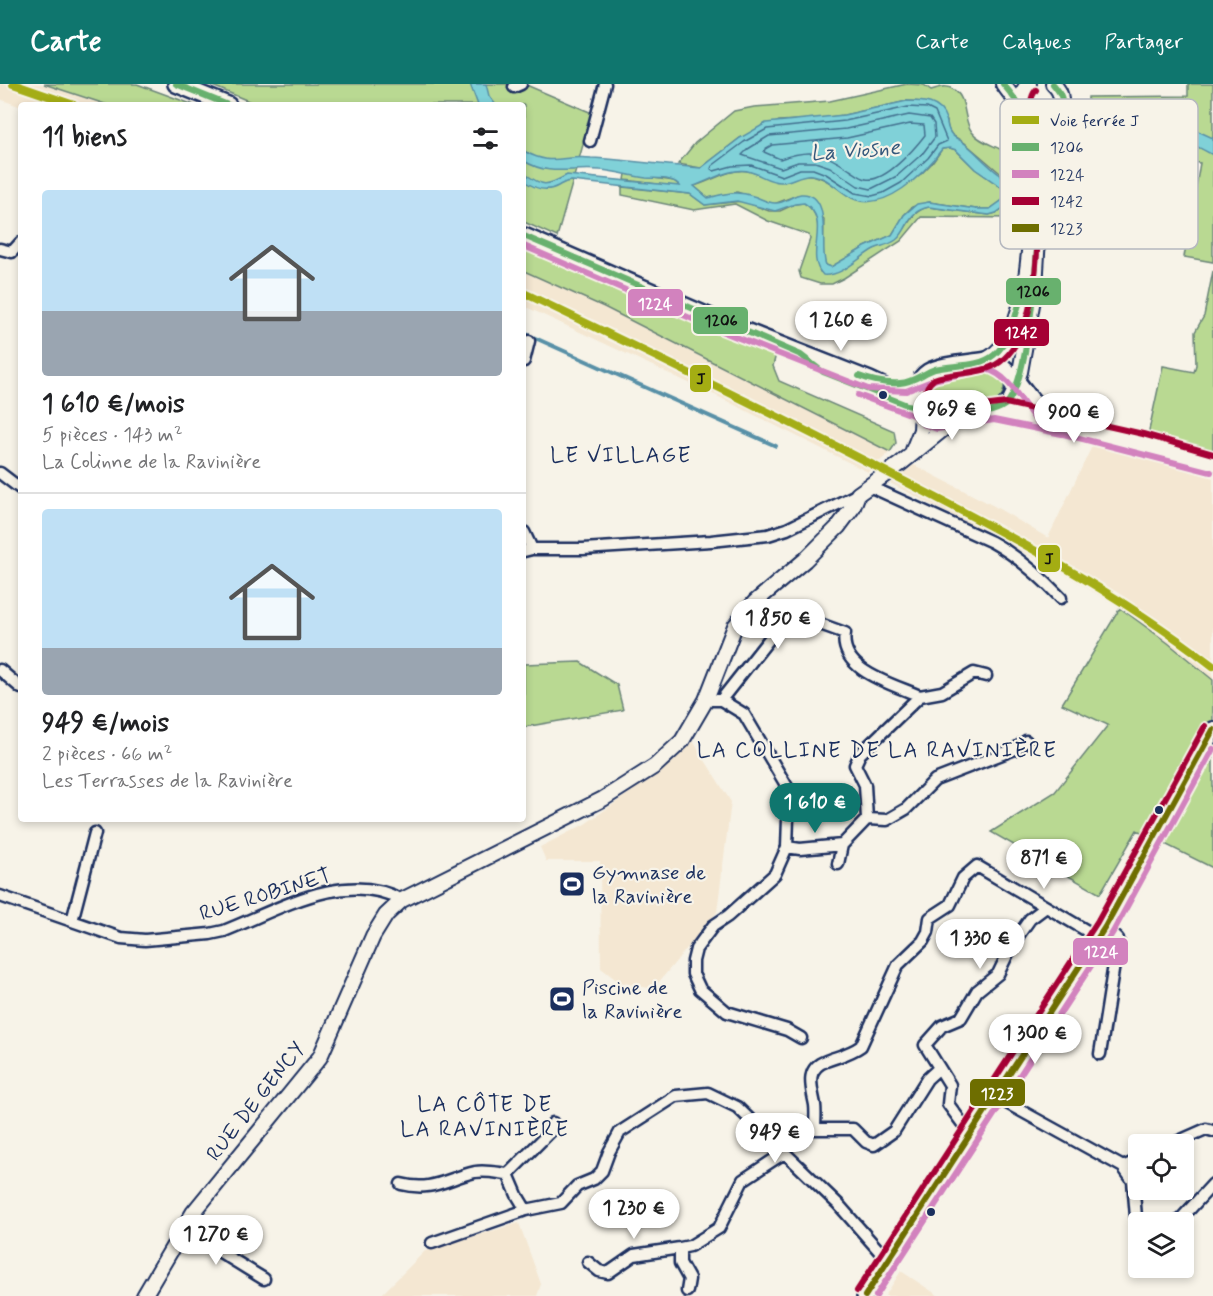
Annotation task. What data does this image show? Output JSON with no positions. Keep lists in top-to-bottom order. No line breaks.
{"streets":{"street":["RUE ROBINET","RUE DE GENCY"]},"crossings":[["RUE ROBINET","RUE DE GENCY"]],"districts":["LE VILLAGE","LA COLLINE DE LA RAVINIÈRE","LA CÔTE DE LA RAVINIÈRE"],"water":["La Viosne"],"places":{"sports":["Gymnase de la Ravinière","Piscine de la Ravinière"]},"lines":["rail line J","transit line 1206","transit line 1242","transit line 1224","transit line 1223"],"legend":["Voie ferrée J","1206","1224","1242","1223"],"page":{"header":"Carte","nav":["Carte","Calques","Partager"],"heading":"11 biens","list":[{"name":"1 610 €/mois","note":"5 pièces · 143 m² · La Colinne de la Ravinière"},{"name":"949 €/mois","note":"2 pièces · 66 m² · Les Terrasses de la Ravinière"}],"price":["1 260 €","969 €","900 €","1 850 €","1 610 €","871 €","1 330 €","1 300 €","949 €","1 230 €","1 270 €"]}}
